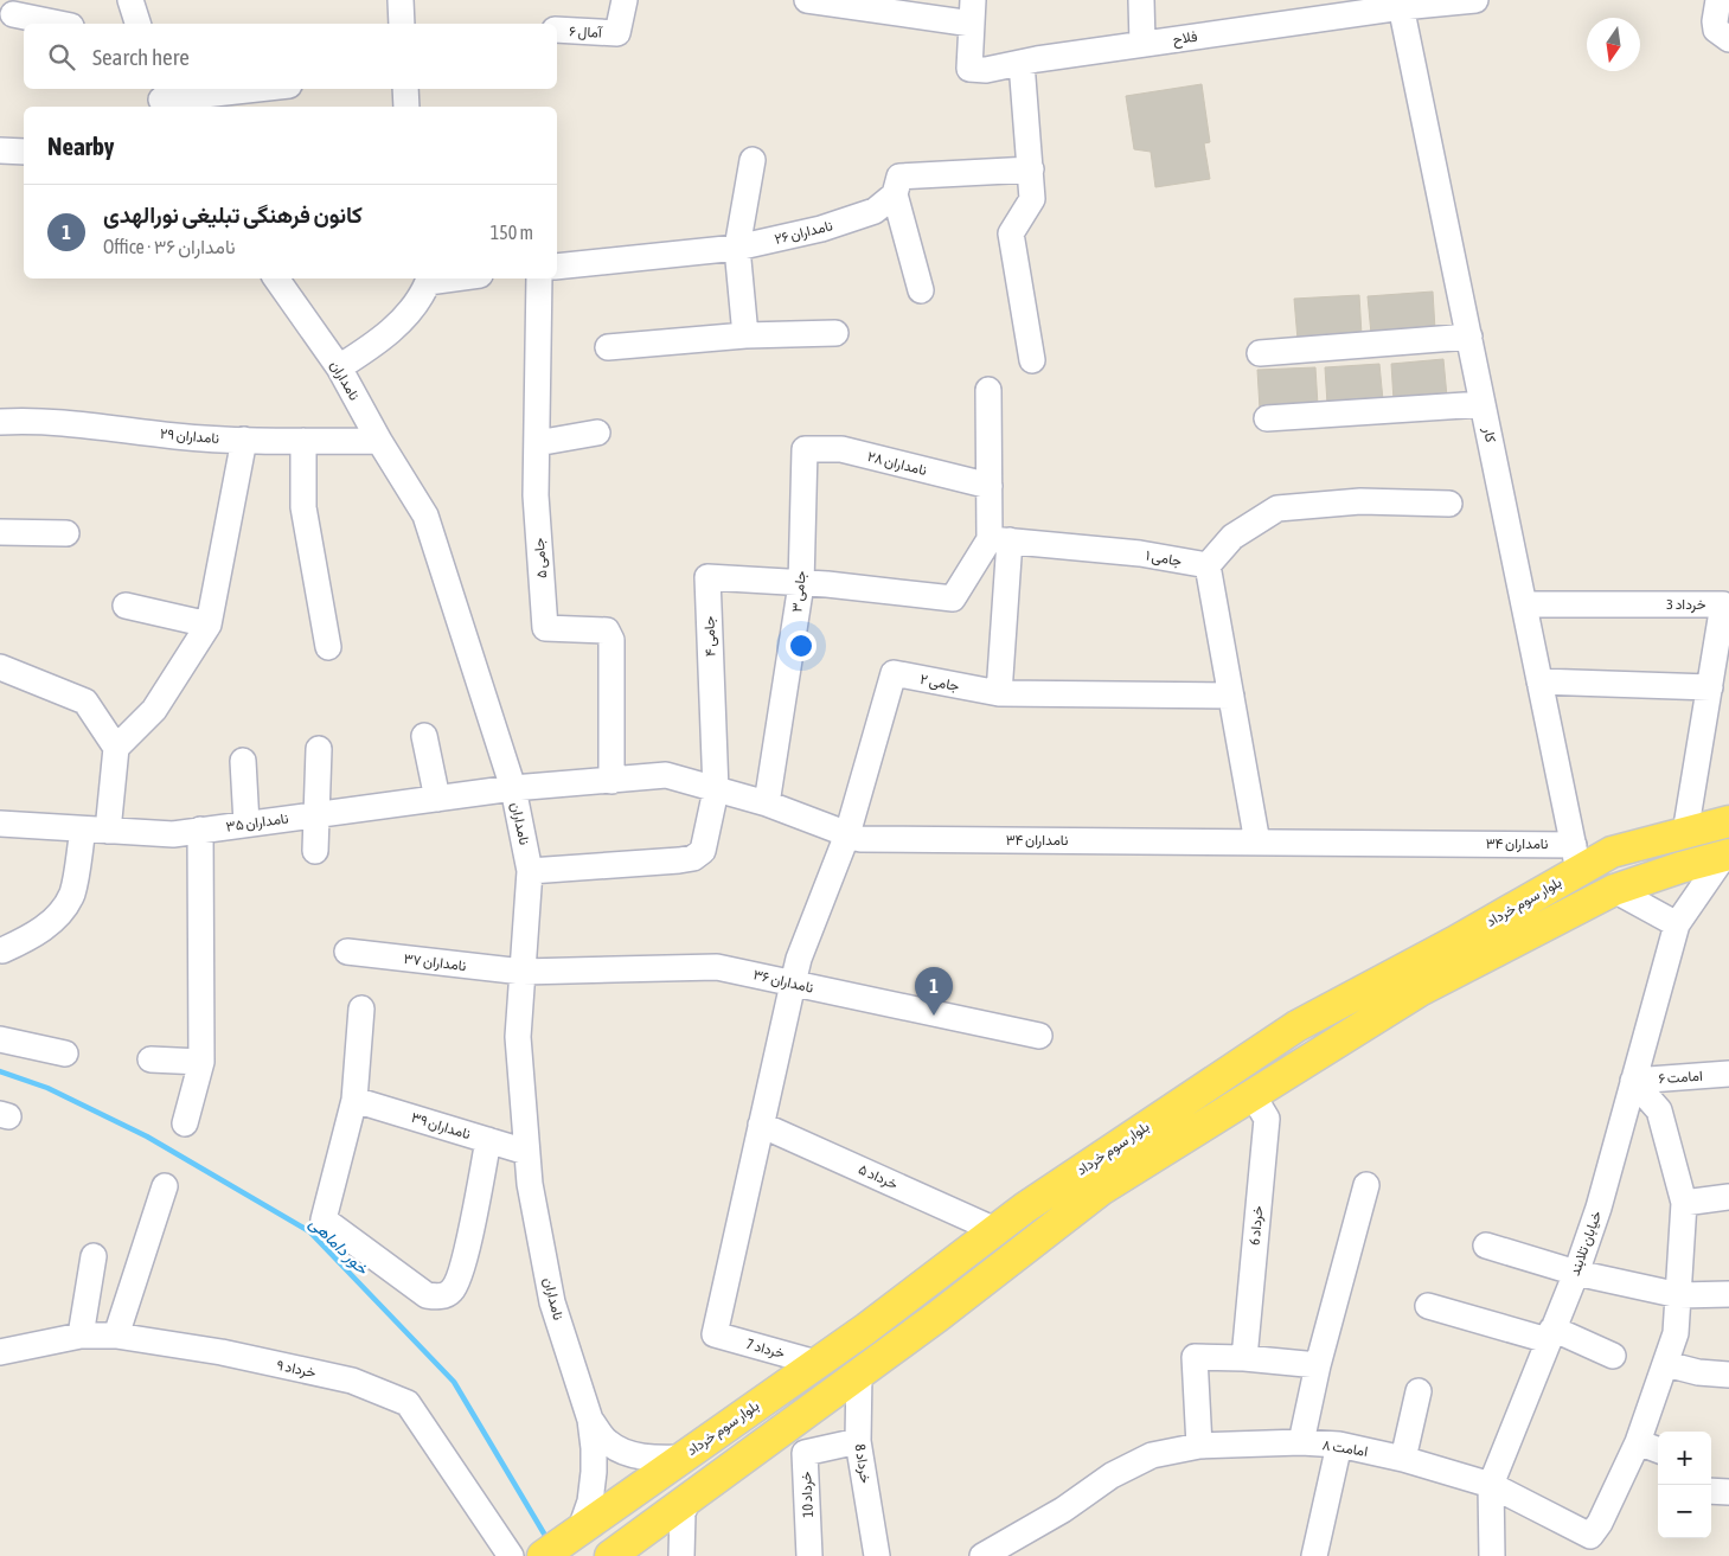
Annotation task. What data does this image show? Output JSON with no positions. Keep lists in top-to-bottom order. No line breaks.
{"streets":{"main road":["بلوار سوم خرداد"],"street":["آمال ۶","فلاح","نامداران ۲۶","نامداران","کار","نامداران ۲۹","نامداران ۲۸","جامی ۵","جامی ۱","جامی ۳","خرداد 3","جامی ۴","جامی ۲","نامداران ۳۵","نامداران ۳۴","نامداران ۳۷","نامداران ۳۶","امامت ۶","نامداران ۳۹","خرداد ۵","خرداد 6","خیابان تلابند","خرداد 7","خرداد ۹","امامت ۸","خرداد 8","خرداد 10"]},"crossings":[["فلاح","کار"],["نامداران","نامداران ۲۹"],["نامداران","نامداران ۳۵"],["نامداران","نامداران ۳۴"],["نامداران","بلوار سوم خرداد"],["نامداران","نامداران ۳۷"],["نامداران","نامداران ۳۶"],["نامداران","نامداران ۳۹"],["کار","خرداد 3"],["کار","نامداران ۳۴"],["کار","بلوار سوم خرداد"],["نامداران ۲۸","جامی ۳"],["جامی ۵","نامداران ۳۴"],["جامی ۳","جامی ۴"],["جامی ۳","نامداران ۳۴"],["خرداد 3","بلوار سوم خرداد"],["جامی ۴","نامداران ۳۴"],["جامی ۲","نامداران ۳۴"],["نامداران ۳۵","نامداران ۳۴"],["نامداران ۳۴","بلوار سوم خرداد"],["بلوار سوم خرداد","خرداد ۵"],["بلوار سوم خرداد","خرداد 6"],["بلوار سوم خرداد","خیابان تلابند"],["بلوار سوم خرداد","خرداد 7"],["بلوار سوم خرداد","خرداد 8"],["نامداران ۳۷","نامداران ۳۶"],["امامت ۶","خیابان تلابند"],["امامت ۶","امامت ۸"],["خرداد ۵","خرداد 7"],["خیابان تلابند","امامت ۸"],["خرداد 8","خرداد 10"]],"water":["خور داماهی"],"north":"bottom","page":{"search":"Search here","heading":"Nearby","list":[{"mark":"1","name":"کانون فرهنگی تبلیغی نورالهدی","note":"Office · نامداران ۳۶","value":"150 m"}],"pins":"1","map_buttons":["+","−"]}}
